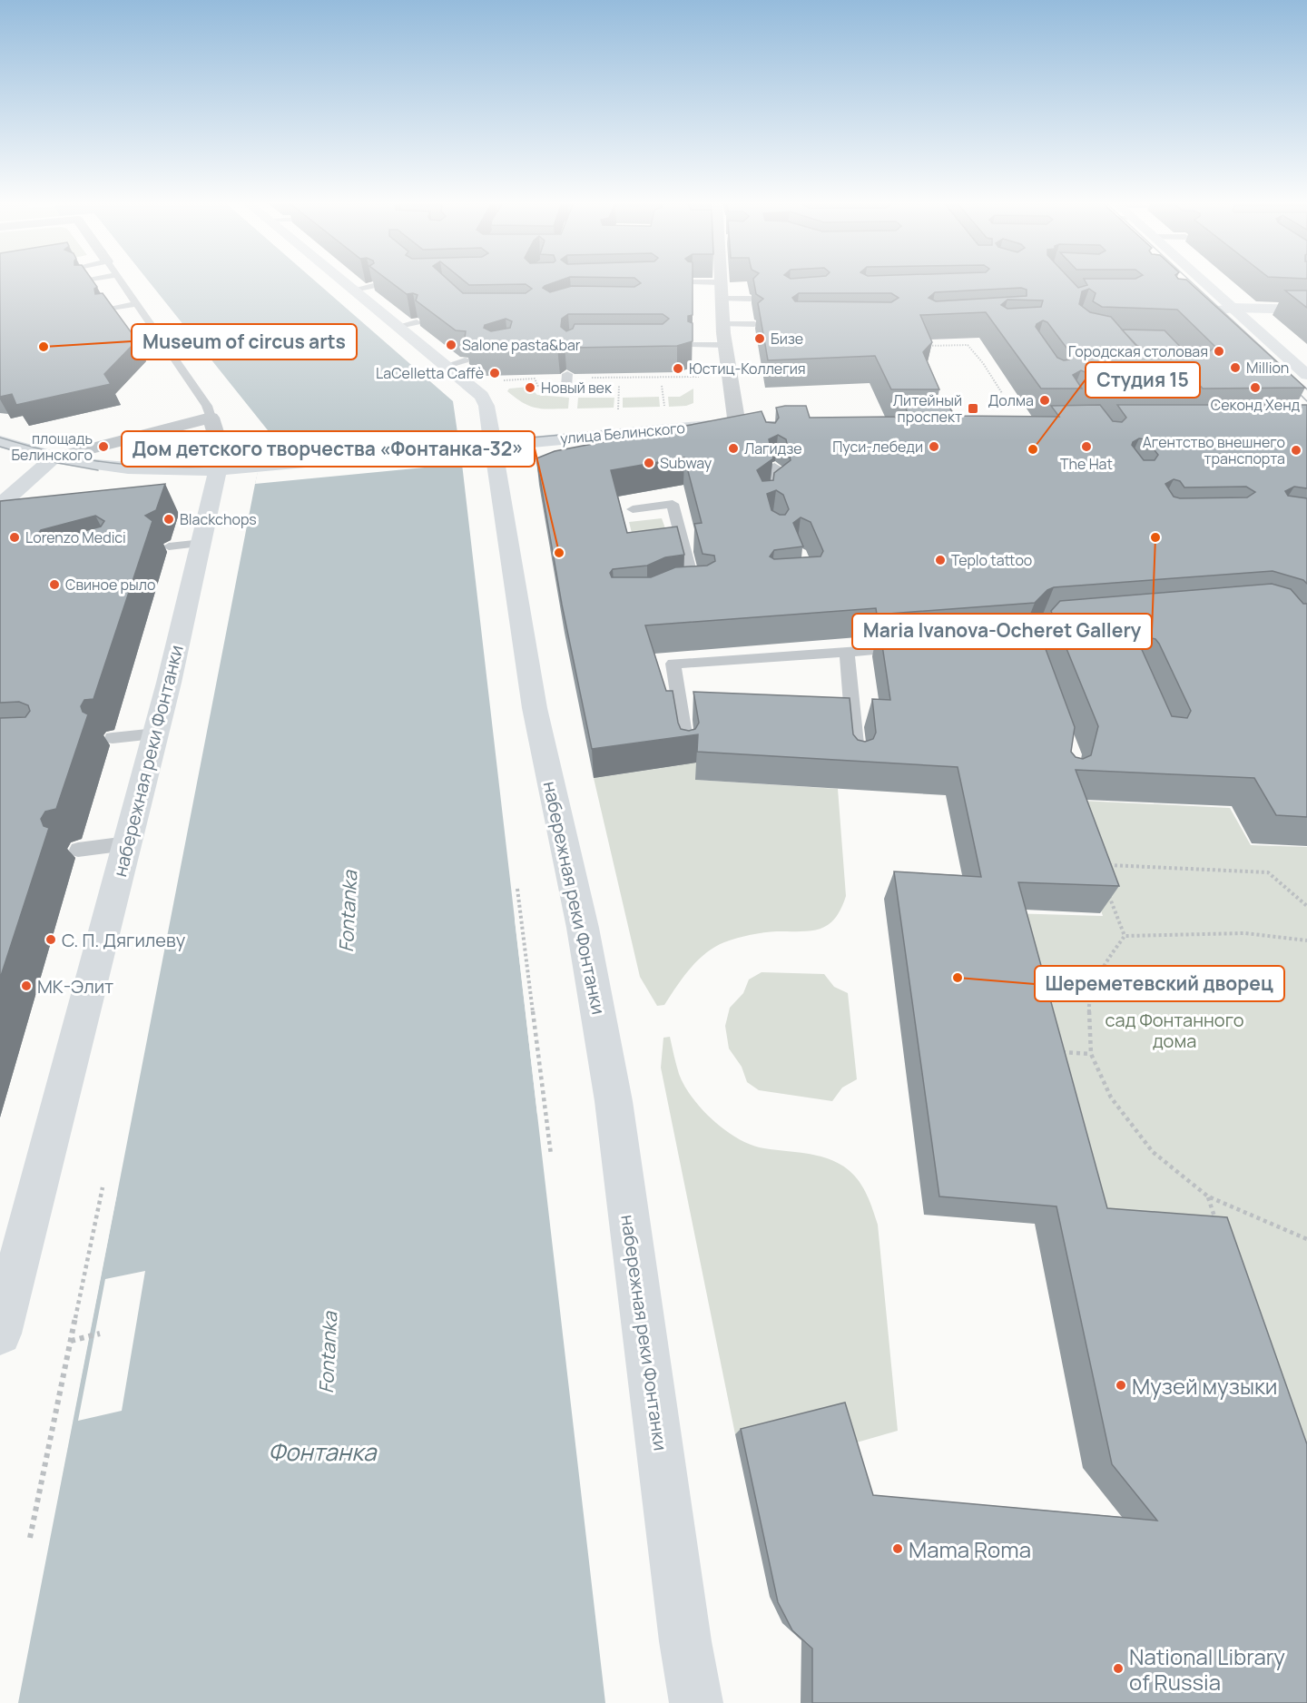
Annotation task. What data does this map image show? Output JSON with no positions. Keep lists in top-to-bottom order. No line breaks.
{"streets":{"main road":["улица Белинского","набережная реки Фонтанки"]},"crossings":[["улица Белинского","набережная реки Фонтанки"]],"water":["Fontanka","Фонтанка"],"parks":["сад Фонтанного дома"],"places":{"other":["Бизе","Salone pasta&bar","Museum of circus arts","Городская столовая","Million","Юстиц-Коллегия","LaCelletta Caffè","Новый век","Секонд Хенд","Долма","площадь Белинского","Пуси-лебеди","The Hat","Лагидзе","Студия 15","Агентство внешнего транспорта","Subway","Blackchops","Lorenzo Medici","Maria Ivanova-Ocheret Gallery","Дом детского творчества «Фонтанка-32»","Teplo tattoo","Свиное рыло","С. П. Дягилеву","Шереметевский дворец","МК-Элит","Музей музыки","Mama Roma","National Library of Russia"],"transit":["Литейный проспект"]}}
